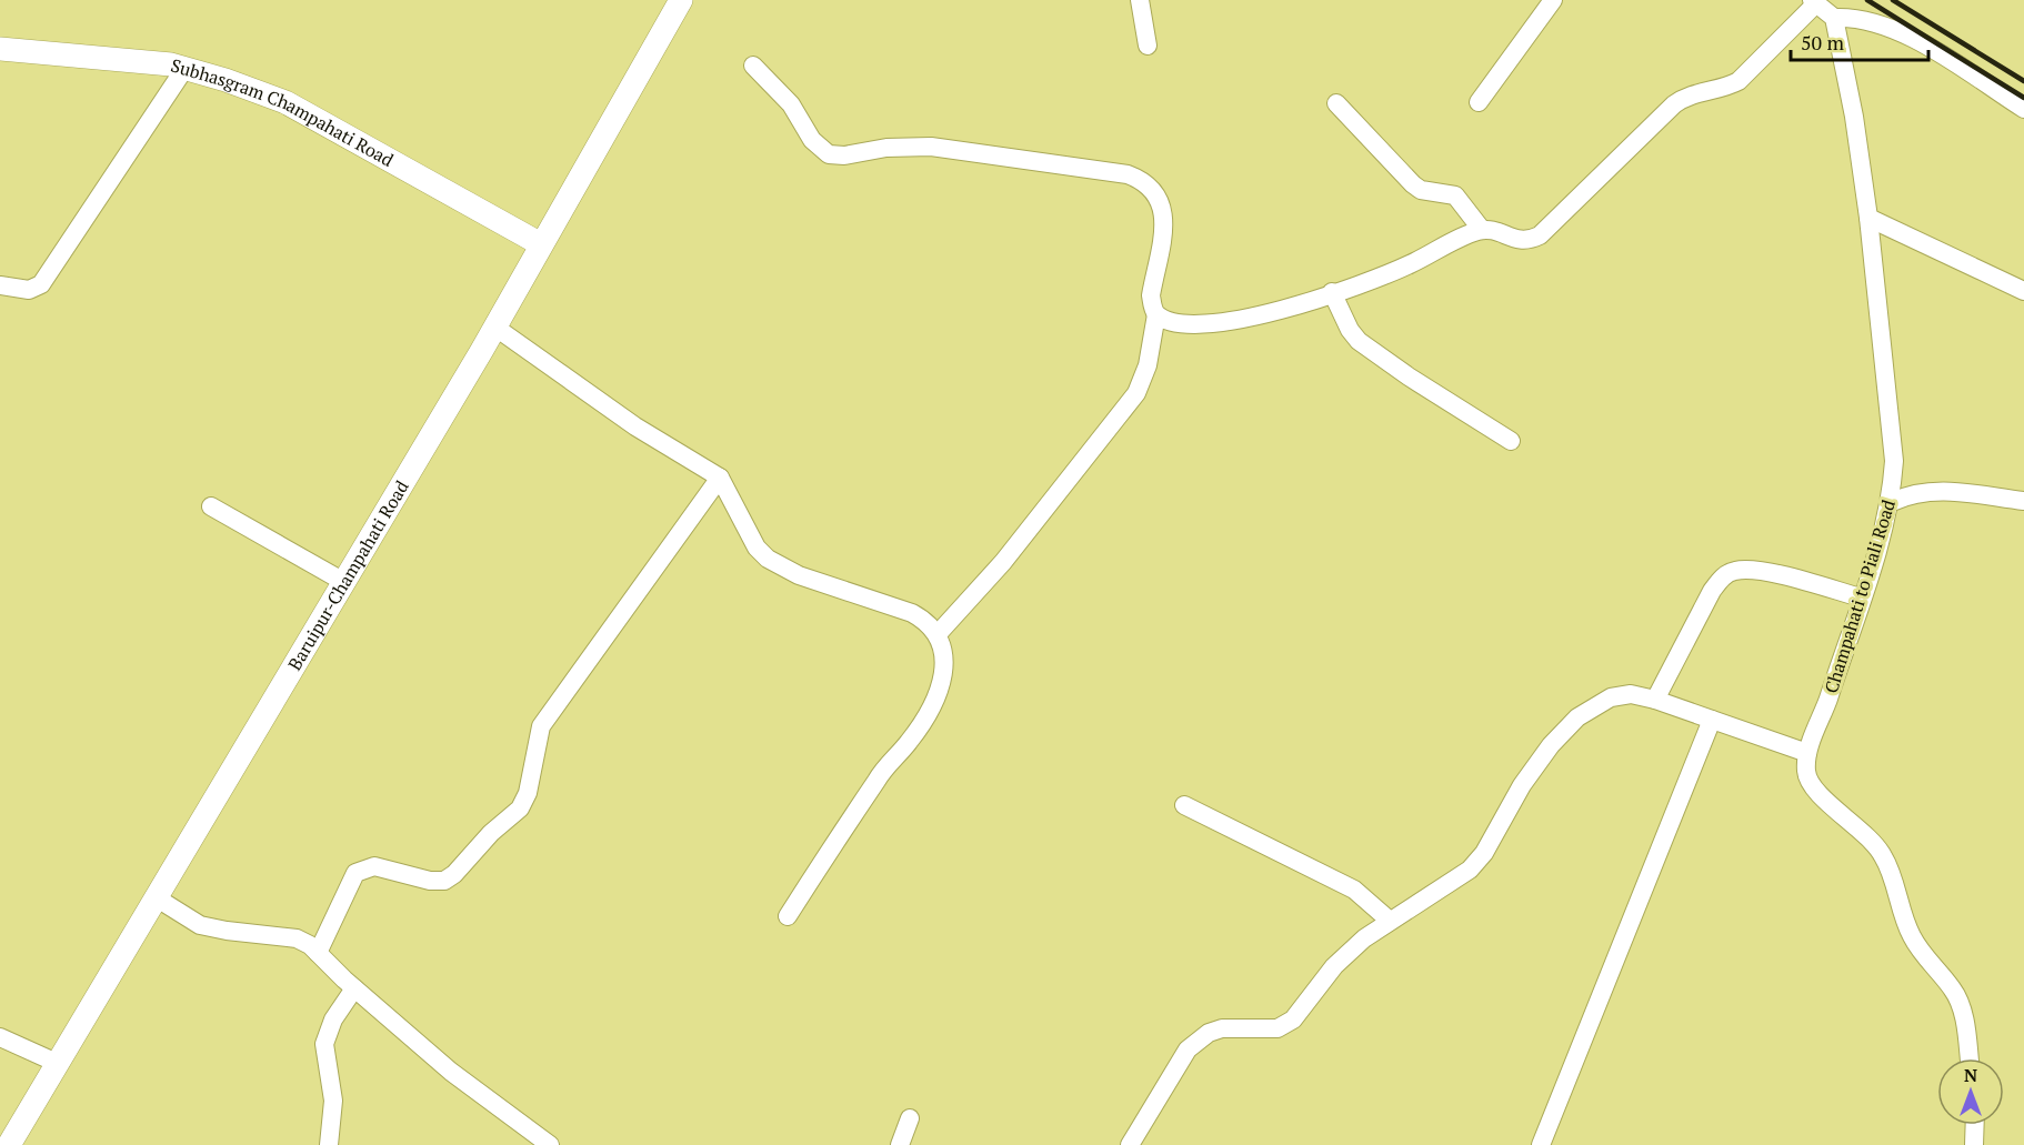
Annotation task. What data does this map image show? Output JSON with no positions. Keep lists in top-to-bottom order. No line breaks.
{"streets":{"main road":["Subhasgram Champahati Road","Baruipur-Champahati Road"],"street":["Champahati to Piali Road"]},"crossings":[["Subhasgram Champahati Road","Baruipur-Champahati Road"]],"scale_bar":"50 m","north":"top"}
